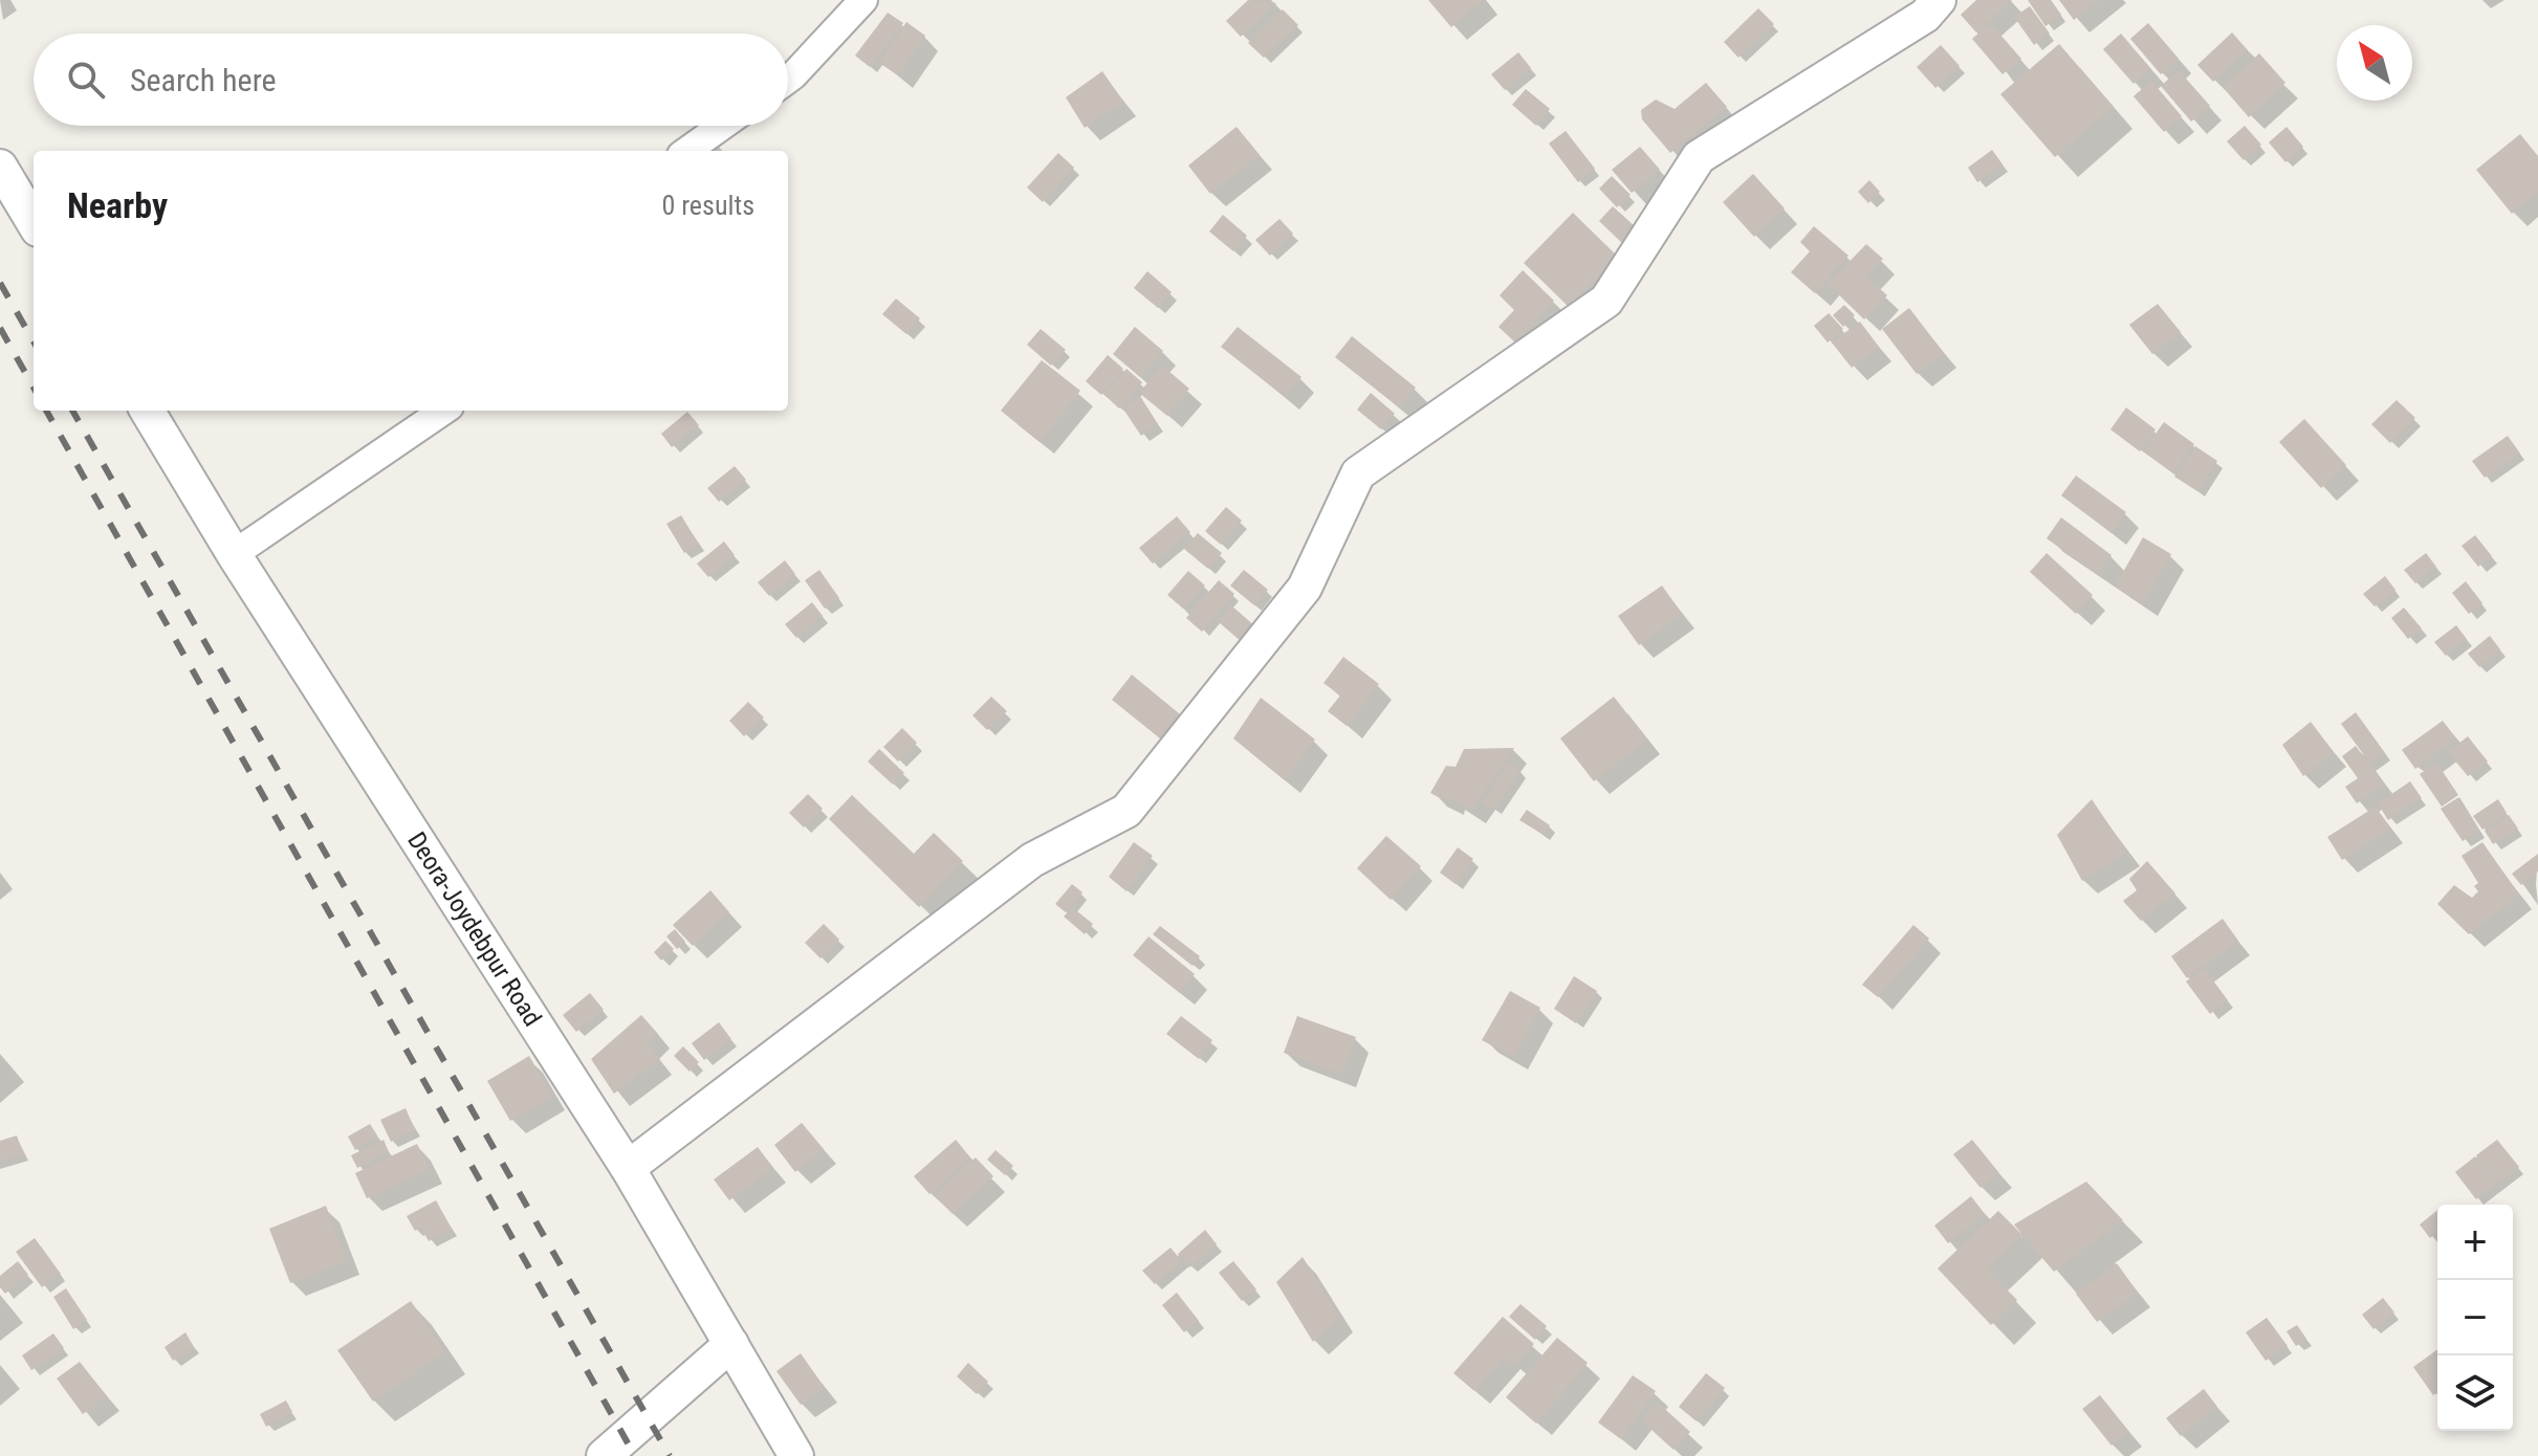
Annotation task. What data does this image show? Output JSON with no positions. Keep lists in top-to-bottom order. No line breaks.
{"streets":{"street":["Deora-Joydebpur Road"]},"north":"top left","page":{"search":"Search here","heading":["Nearby","0 results"],"map_buttons":["+","−"]}}
